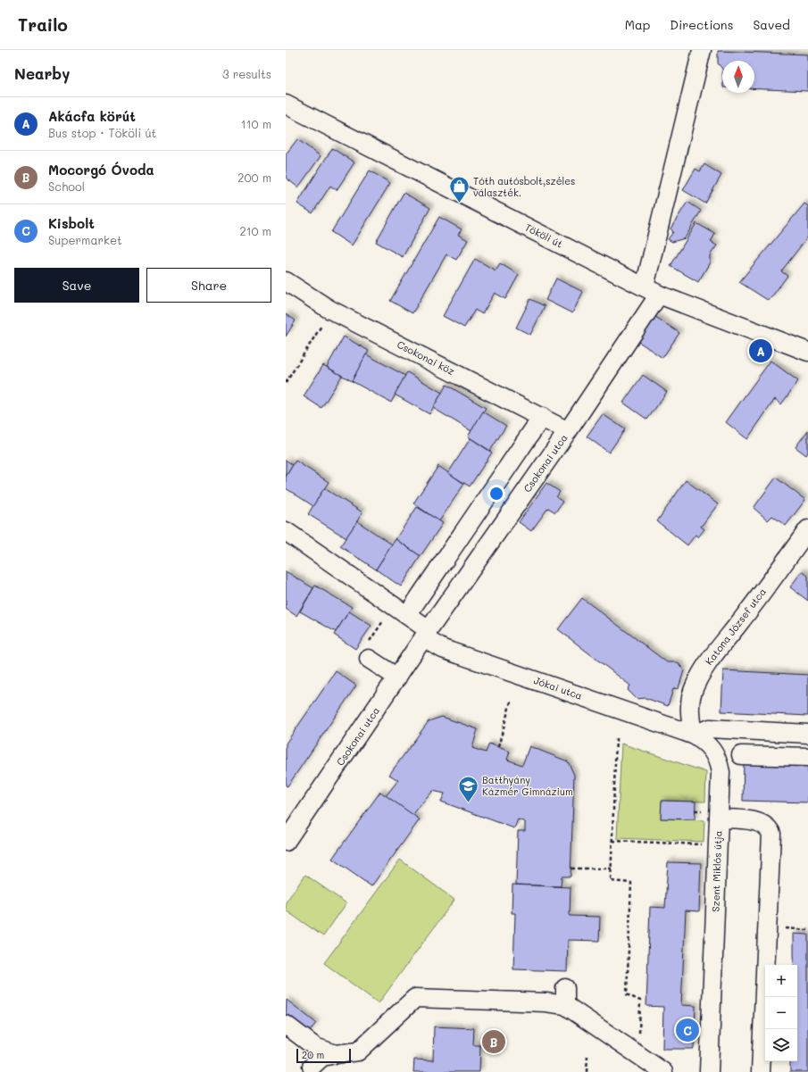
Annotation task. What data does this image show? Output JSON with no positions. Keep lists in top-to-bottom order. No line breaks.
{"streets":{"street":["Tököli út","Csokonai köz","Csokonai utca","Katona József utca","Jókai utca","Szent Miklós útja"]},"crossings":[["Tököli út","Csokonai utca"],["Csokonai köz","Csokonai utca"],["Csokonai utca","Jókai utca"],["Katona József utca","Jókai utca"],["Jókai utca","Szent Miklós útja"]],"places":{"shop":["Tóth autósbolt,széles választék."],"school or university":["Batthyány Kázmér Gimnázium"]},"scale_bar":"20 m","north":"top","page":{"header":"Trailo","nav":["Map","Directions","Saved"],"heading":["Nearby","3 results"],"list":[{"mark":"A","name":"Akácfa körút","note":"Bus stop · Tököli út","value":"110 m"},{"mark":"B","name":"Mocorgó Óvoda","note":"School","value":"200 m"},{"mark":"C","name":"Kisbolt","note":"Supermarket","value":"210 m"}],"buttons":["Save","Share"],"pins":["A","C","B"],"map_buttons":["+","−"],"scale":"20 m"}}
